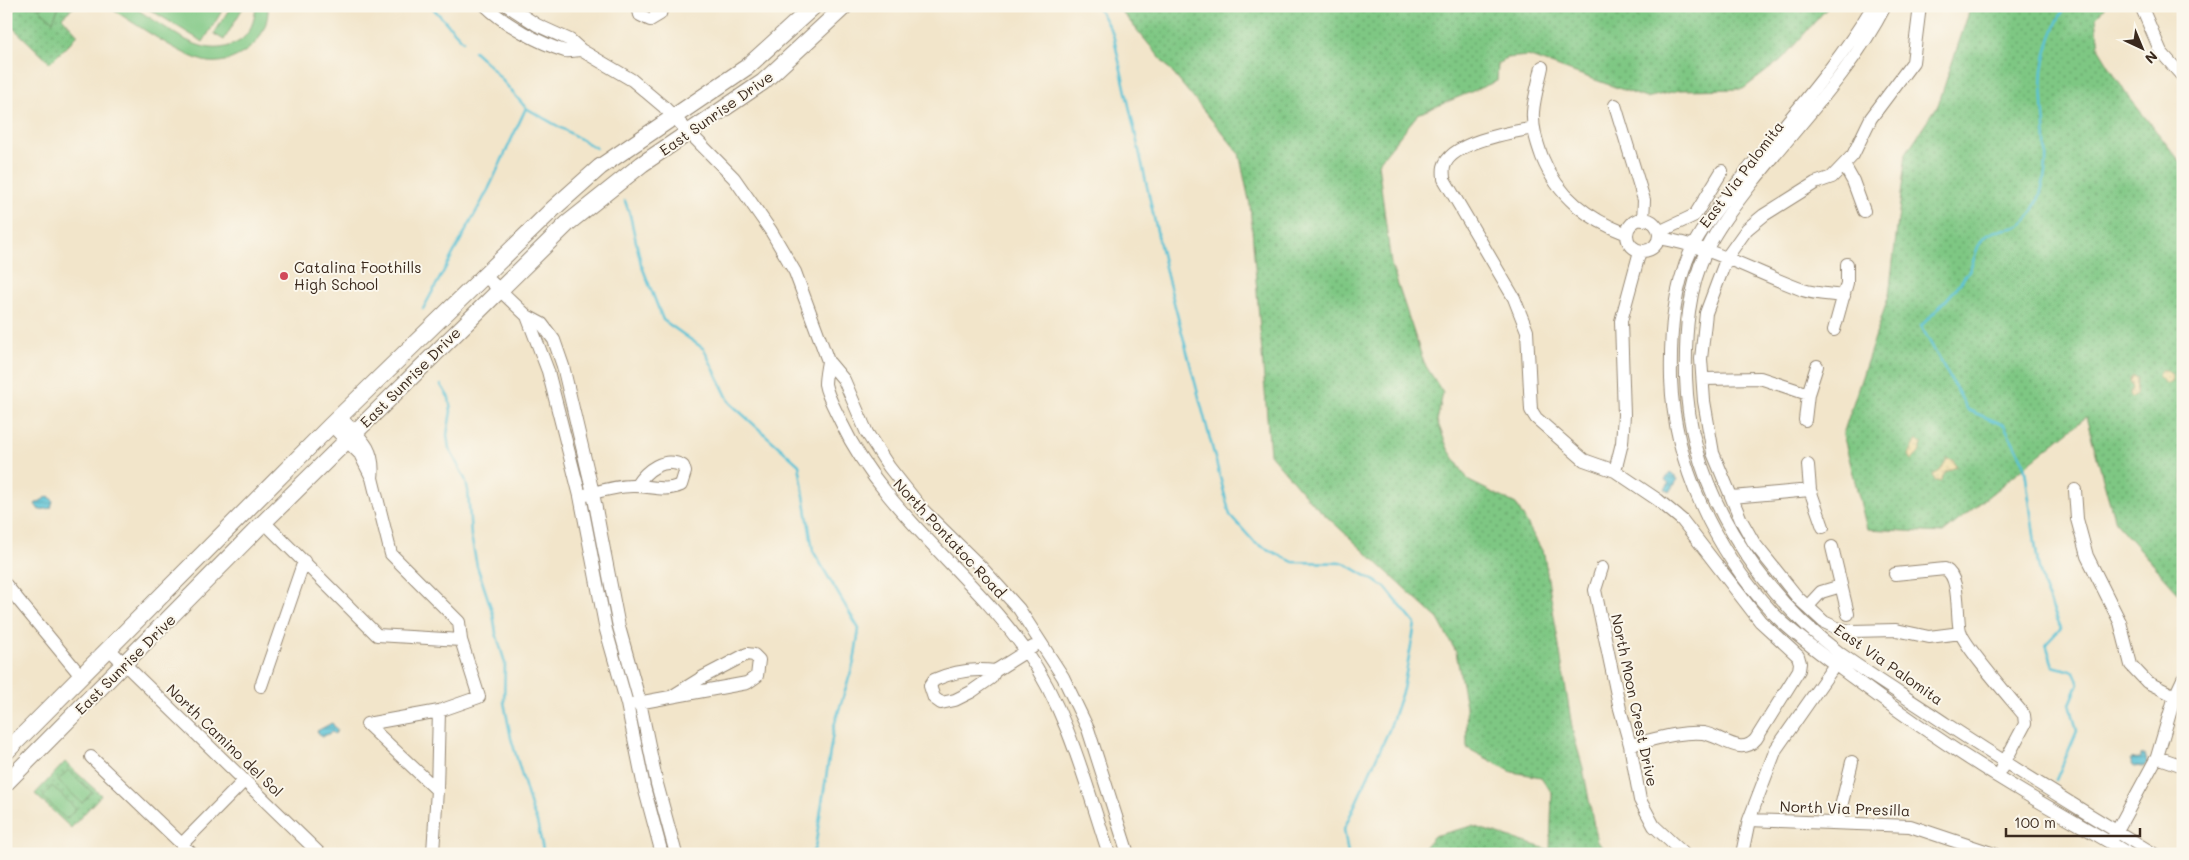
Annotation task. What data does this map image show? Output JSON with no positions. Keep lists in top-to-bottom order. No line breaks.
{"streets":{"main road":["East Sunrise Drive"],"street":["East Via Palomita","North Pontatoc Road","North Moon Crest Drive","North Camino del Sol","North Via Presilla"]},"crossings":[["East Sunrise Drive","North Pontatoc Road"],["East Sunrise Drive","North Camino del Sol"]],"places":["Catalina Foothills High School"],"scale_bar":"100 m","north":"bottom right"}
